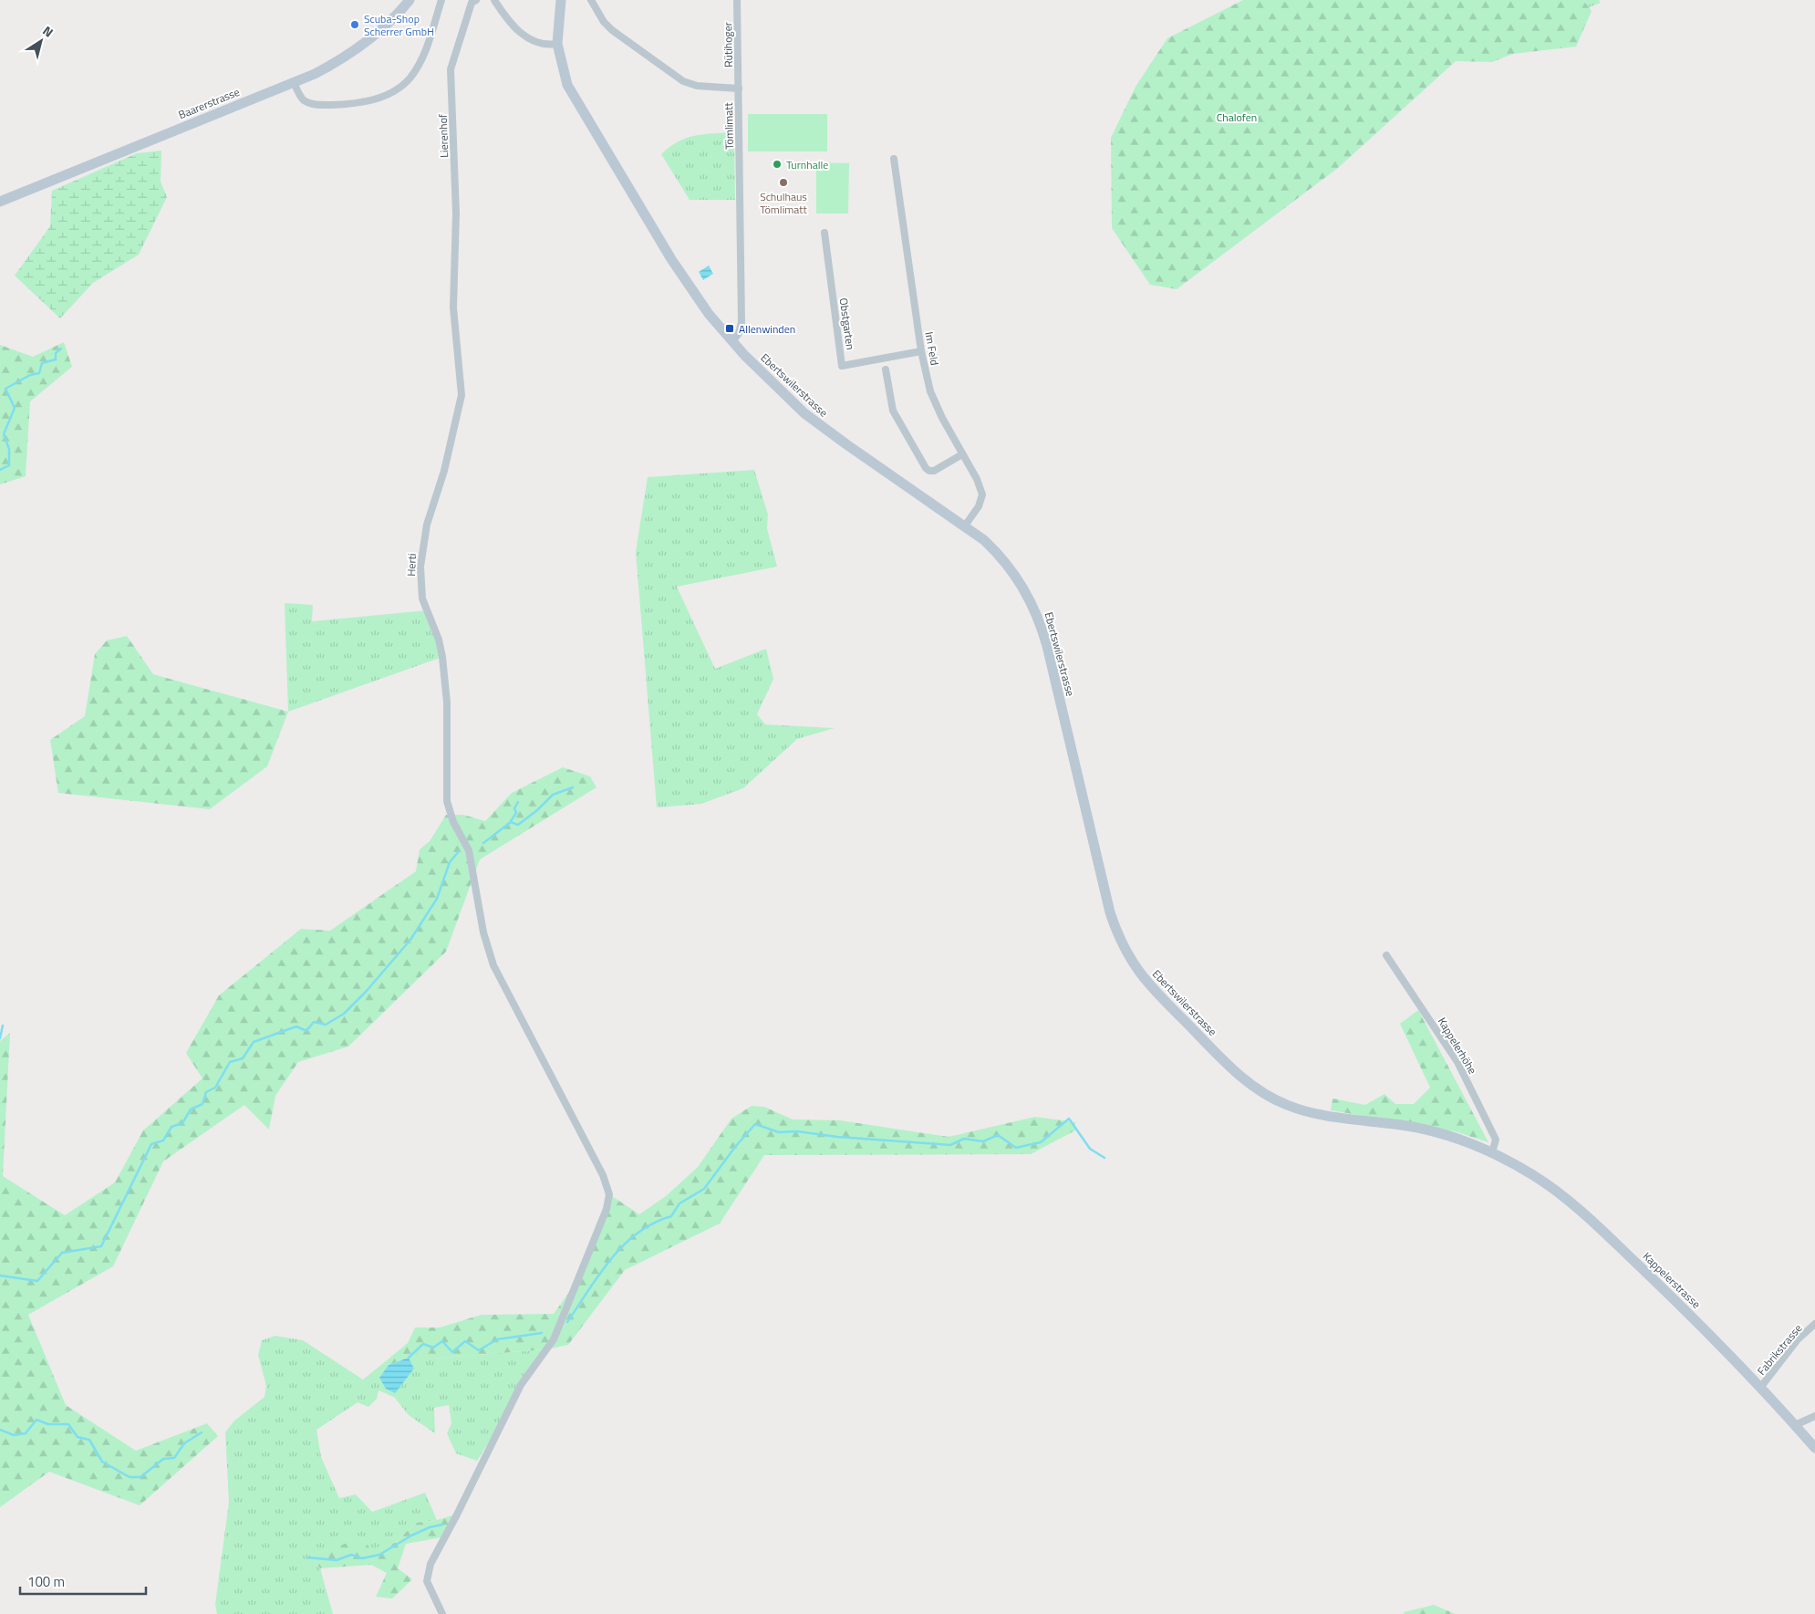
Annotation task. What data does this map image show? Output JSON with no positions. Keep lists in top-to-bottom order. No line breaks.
{"streets":{"street":["Rütihoger","Baarerstrasse","Tömlimatt","Lierenhof","Obstgarten","Im Feld","Ebertswilerstrasse","Herti","Kappelerhöhe","Kappelerstrasse","Fabrikstrasse"]},"crossings":[["Rütihoger","Tömlimatt"],["Tömlimatt","Ebertswilerstrasse"],["Lierenhof","Herti"],["Obstgarten","Im Feld"],["Im Feld","Ebertswilerstrasse"],["Ebertswilerstrasse","Kappelerhöhe"],["Ebertswilerstrasse","Kappelerstrasse"],["Kappelerhöhe","Kappelerstrasse"],["Kappelerstrasse","Fabrikstrasse"]],"parks":["Chalofen"],"places":{"other":["Scuba-Shop Scherrer GmbH","Turnhalle","Schulhaus Tömlimatt"],"transit":["Allenwinden"]},"scale_bar":"100 m","north":"top right"}
